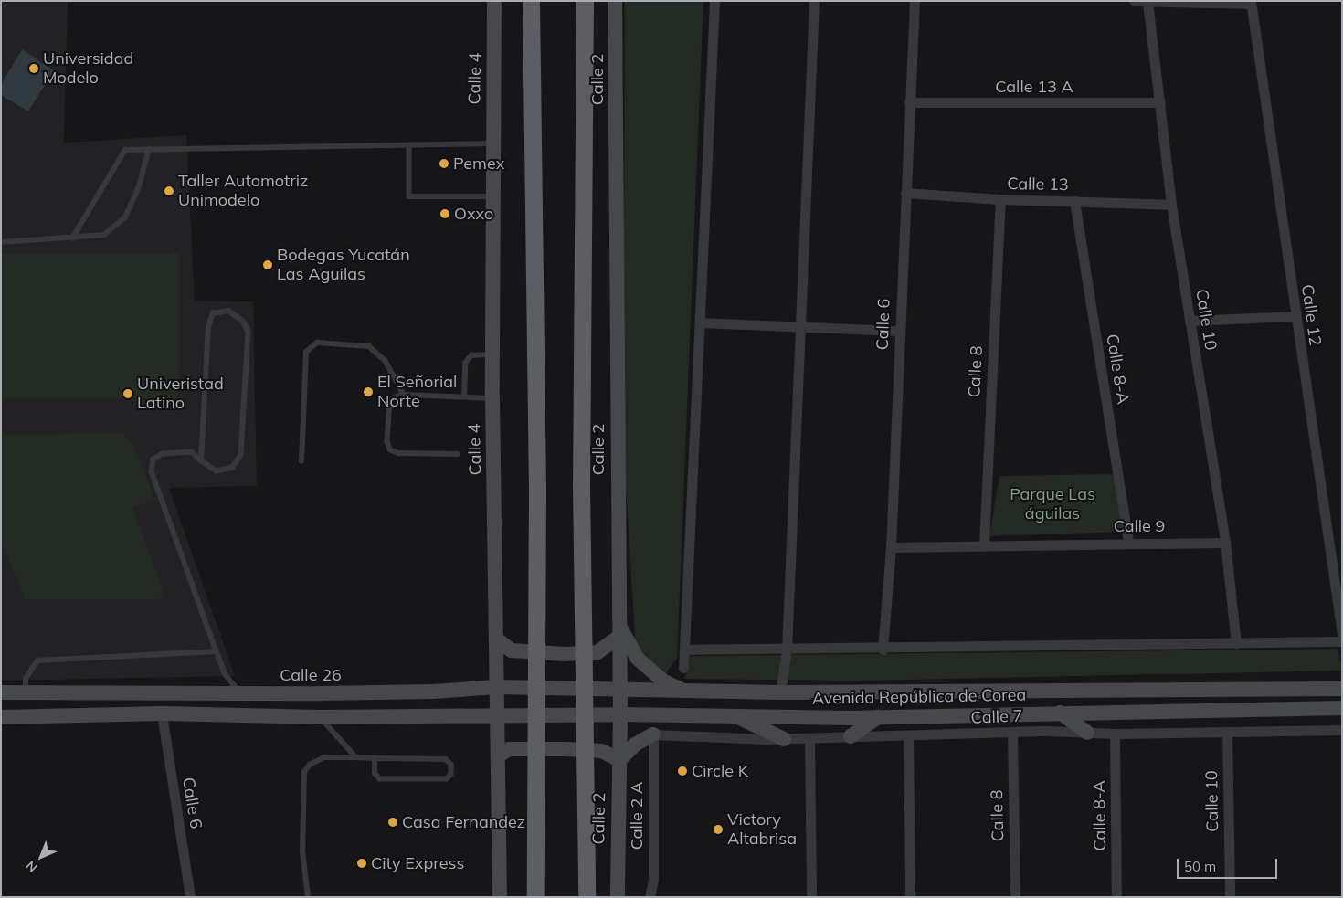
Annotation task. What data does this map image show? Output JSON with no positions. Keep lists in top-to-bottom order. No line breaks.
{"streets":{"main road":["Calle 4","Calle 2","Calle 26","Avenida República de Corea"],"street":["Calle 13 A","Calle 13","Calle 12","Calle 10","Calle 6","Calle 8-A","Calle 8","Calle 9","Calle 7","Calle 2 A"]},"crossings":[["Calle 4","Calle 26"],["Calle 4","Avenida República de Corea"],["Calle 2","Calle 26"],["Calle 2","Avenida República de Corea"],["Calle 13 A","Calle 10"],["Calle 13 A","Calle 6"],["Calle 13","Calle 10"],["Calle 13","Calle 6"],["Calle 13","Calle 8-A"],["Calle 13","Calle 8"],["Calle 10","Calle 9"],["Calle 10","Calle 7"],["Calle 6","Calle 9"],["Calle 8-A","Calle 9"],["Calle 8-A","Calle 7"],["Calle 8","Calle 9"],["Calle 8","Calle 7"],["Calle 26","Avenida República de Corea"],["Calle 7","Calle 2 A"]],"parks":["Parque Las águilas"],"places":["Universidad Modelo","Pemex","Taller Automotriz Unimodelo","Oxxo","Bodegas Yucatán Las Aguilas","El Señorial Norte","Univeristad Latino","Circle K","Casa Fernandez","Victory Altabrisa","City Express"],"scale_bar":"50 m","north":"bottom left"}
